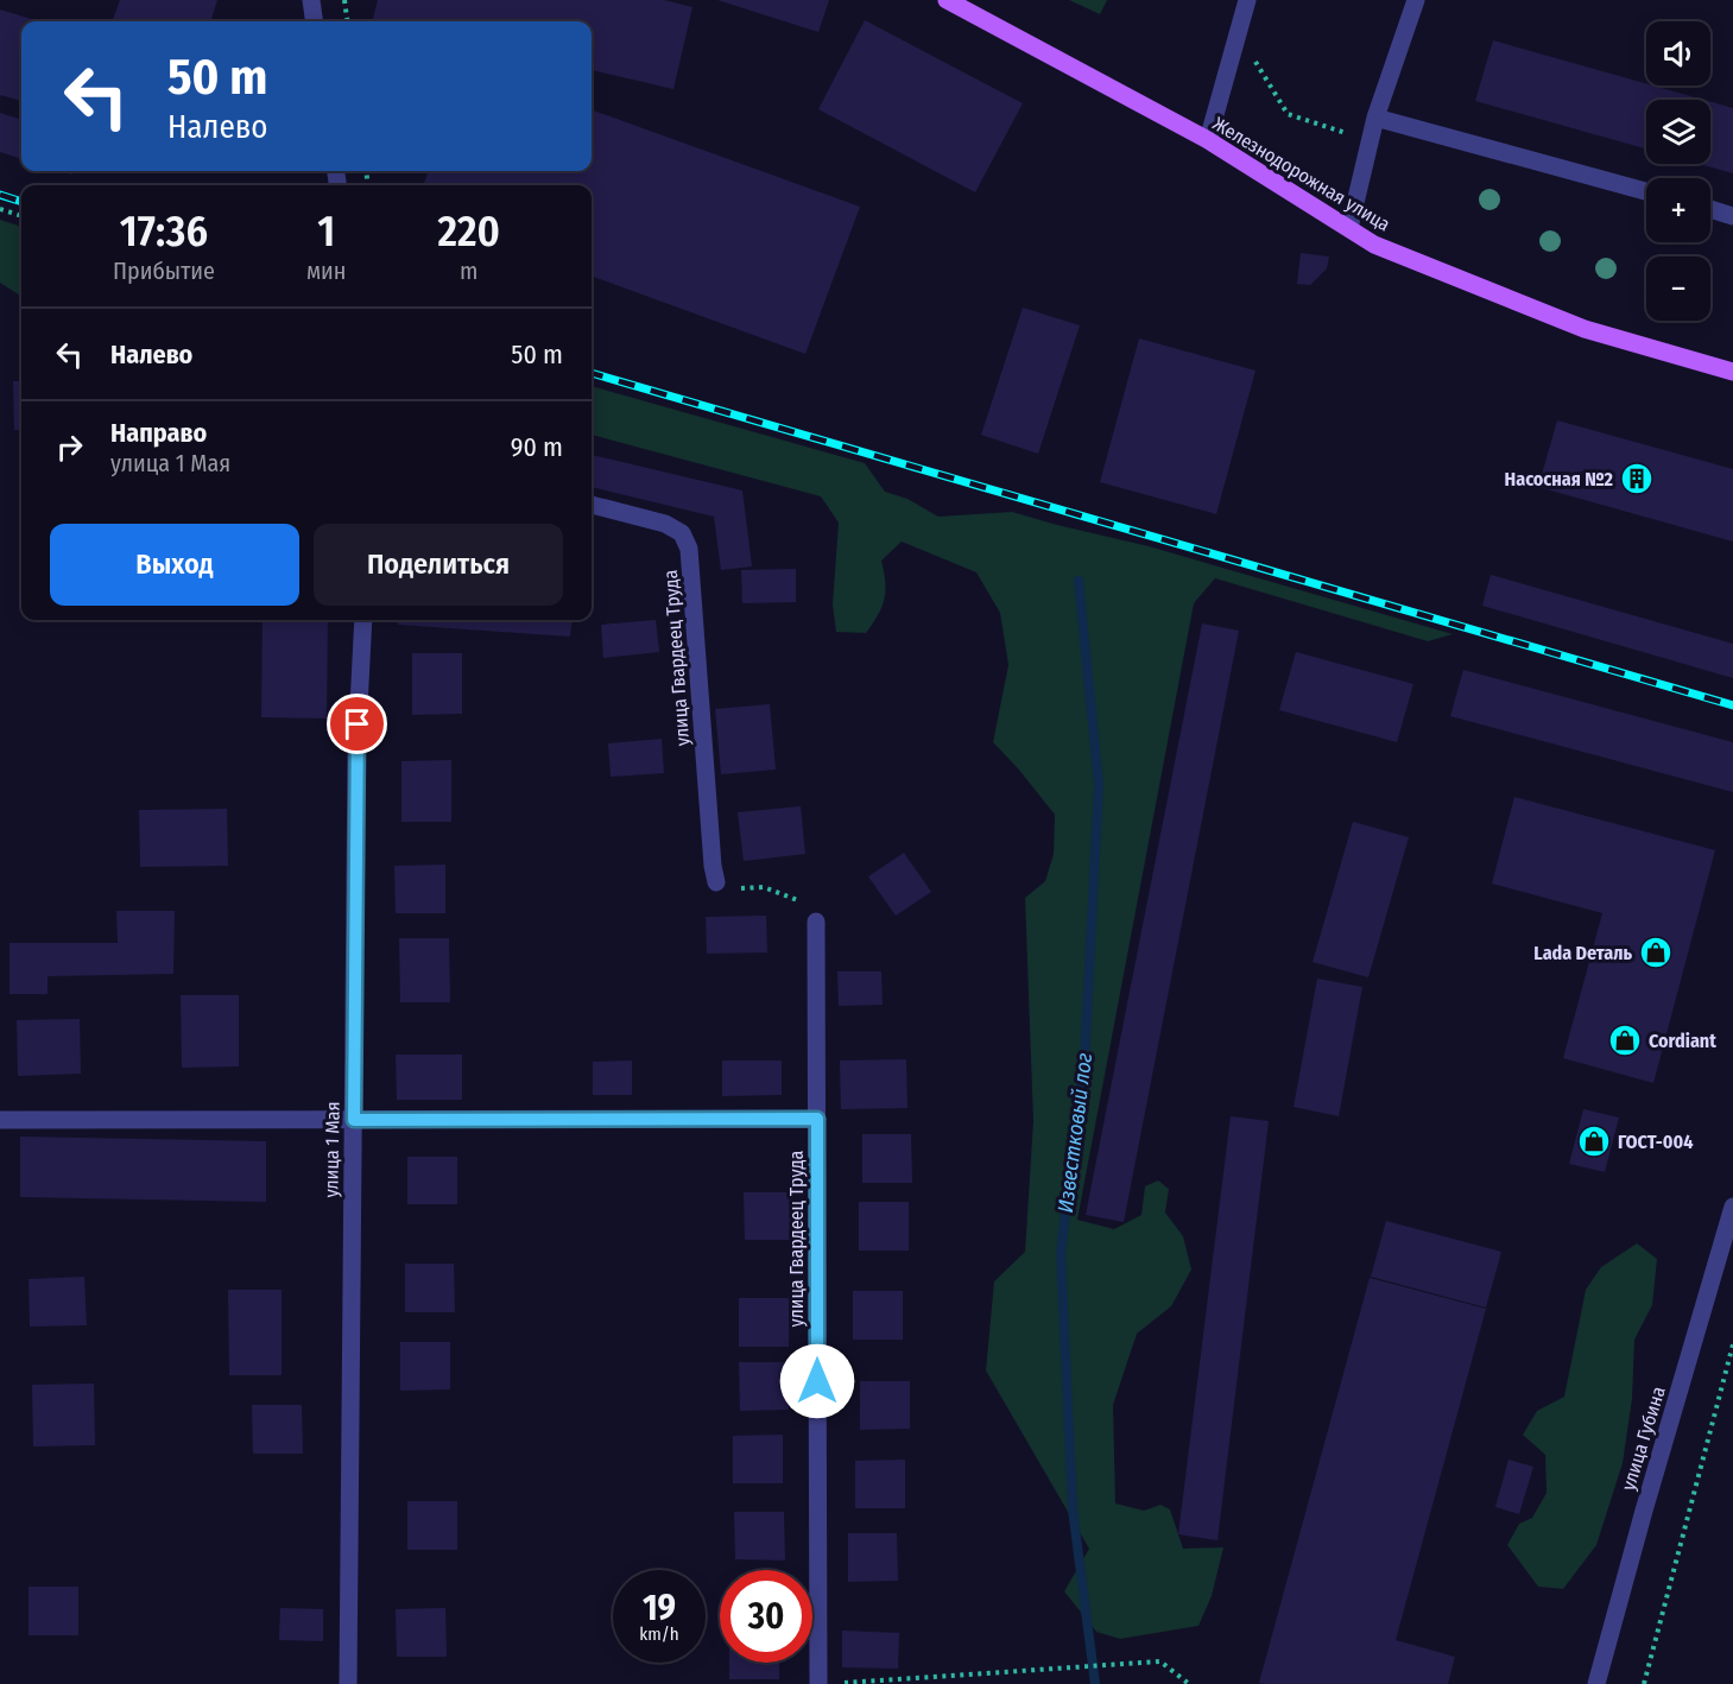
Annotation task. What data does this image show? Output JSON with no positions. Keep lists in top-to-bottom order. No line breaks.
{"streets":{"main road":["Железнодорожная улица"],"street":["улица Гвардеец Труда","улица 1 Мая","улица Губина"]},"water":["Известковый лог"],"places":{"building":["Насосная №2"],"shop":["Lada Dеталь","Cordiant","ГОСТ-004"]},"page":{"map_buttons":["+","−"],"turn":["50 m","Налево"],"eta":["17:36","Прибытие","1","мин","220","m"],"list":[{"name":"Налево","value":"50 m"},{"name":"Направо","note":"улица 1 Мая","value":"90 m"}],"buttons":["Выход","Поделиться"],"speed":"19 km/h","limit":"30"}}
